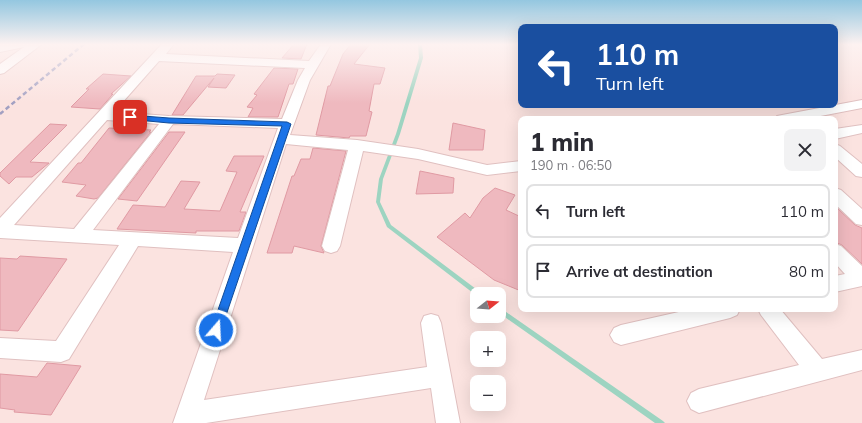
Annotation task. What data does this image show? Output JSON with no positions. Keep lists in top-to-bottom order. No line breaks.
{"north":"right","page":{"turn":["110 m","Turn left"],"heading":["1 min","190 m · 06:50"],"list":[{"name":"Turn left","value":"110 m"},{"name":"Arrive at destination","value":"80 m"}],"map_buttons":["+","−"]}}
